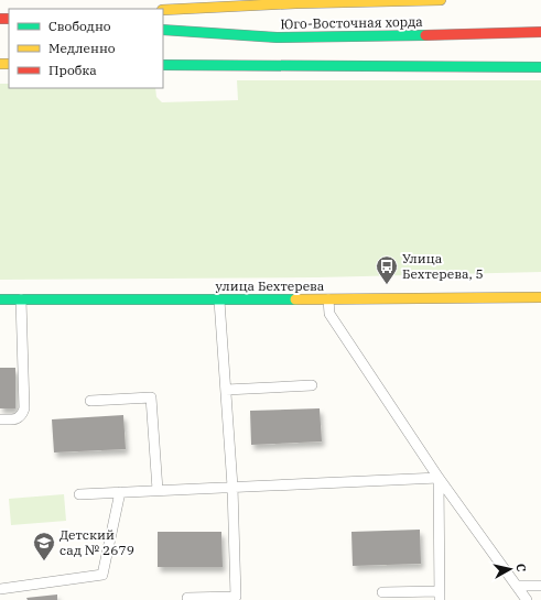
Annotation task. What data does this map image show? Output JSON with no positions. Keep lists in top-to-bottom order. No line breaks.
{"streets":{"street":["Юго-Восточная хорда","улица Бехтерева"]},"places":{"bus stop":["Улица Бехтерева, 5"],"school or university":["Детский сад № 2679"]},"legend":["Свободно","Медленно","Пробка"],"north":"right"}
